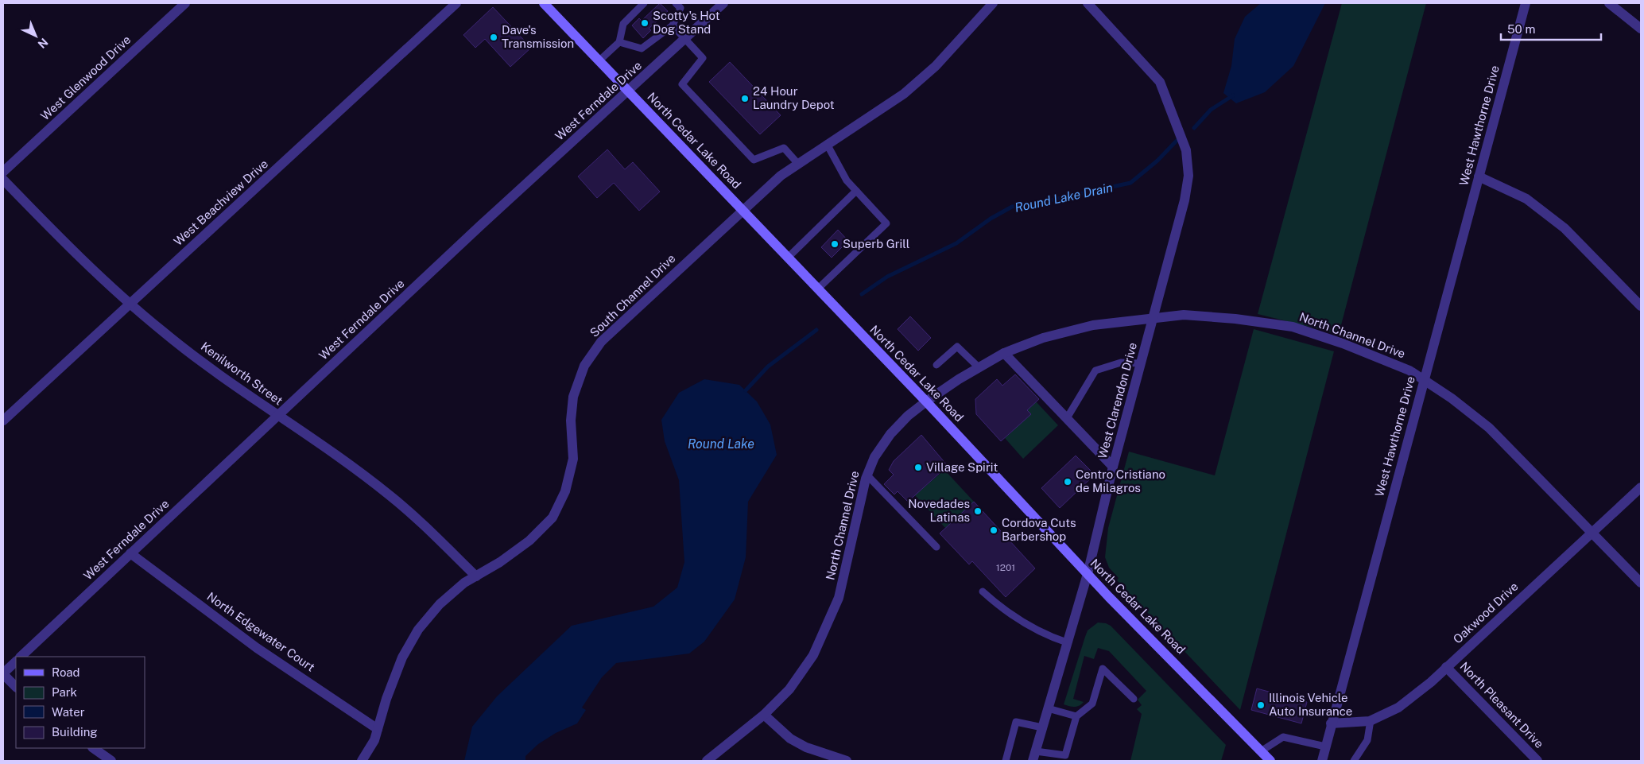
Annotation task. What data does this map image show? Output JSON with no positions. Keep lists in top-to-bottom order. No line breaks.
{"streets":{"main road":["North Cedar Lake Road"],"street":["West Glenwood Drive","West Ferndale Drive","West Hawthorne Drive","West Beachview Drive","South Channel Drive","North Channel Drive","Kenilworth Street","West Clarendon Drive","Oakwood Drive","North Edgewater Court","North Pleasant Drive"]},"crossings":[["West Ferndale Drive","North Cedar Lake Road"],["West Ferndale Drive","Kenilworth Street"],["West Ferndale Drive","North Edgewater Court"],["West Hawthorne Drive","North Channel Drive"],["West Hawthorne Drive","Oakwood Drive"],["North Cedar Lake Road","South Channel Drive"],["North Cedar Lake Road","North Channel Drive"],["North Cedar Lake Road","West Clarendon Drive"],["West Beachview Drive","Kenilworth Street"],["South Channel Drive","Kenilworth Street"],["South Channel Drive","North Edgewater Court"],["North Channel Drive","West Clarendon Drive"],["North Channel Drive","Oakwood Drive"],["Oakwood Drive","North Pleasant Drive"]],"water":["Round Lake Drain","Round Lake"],"places":["Scotty's Hot Dog Stand","Dave's Transmission","24 Hour Laundry Depot","Superb Grill","Village Spirit","Centro Cristiano de Milagros","Novedades Latinas","Cordova Cuts Barbershop","Illinois Vehicle Auto Insurance"],"house_numbers":["1201"],"legend":["Road","Park","Water","Building"],"scale_bar":"50 m","north":"bottom right"}
